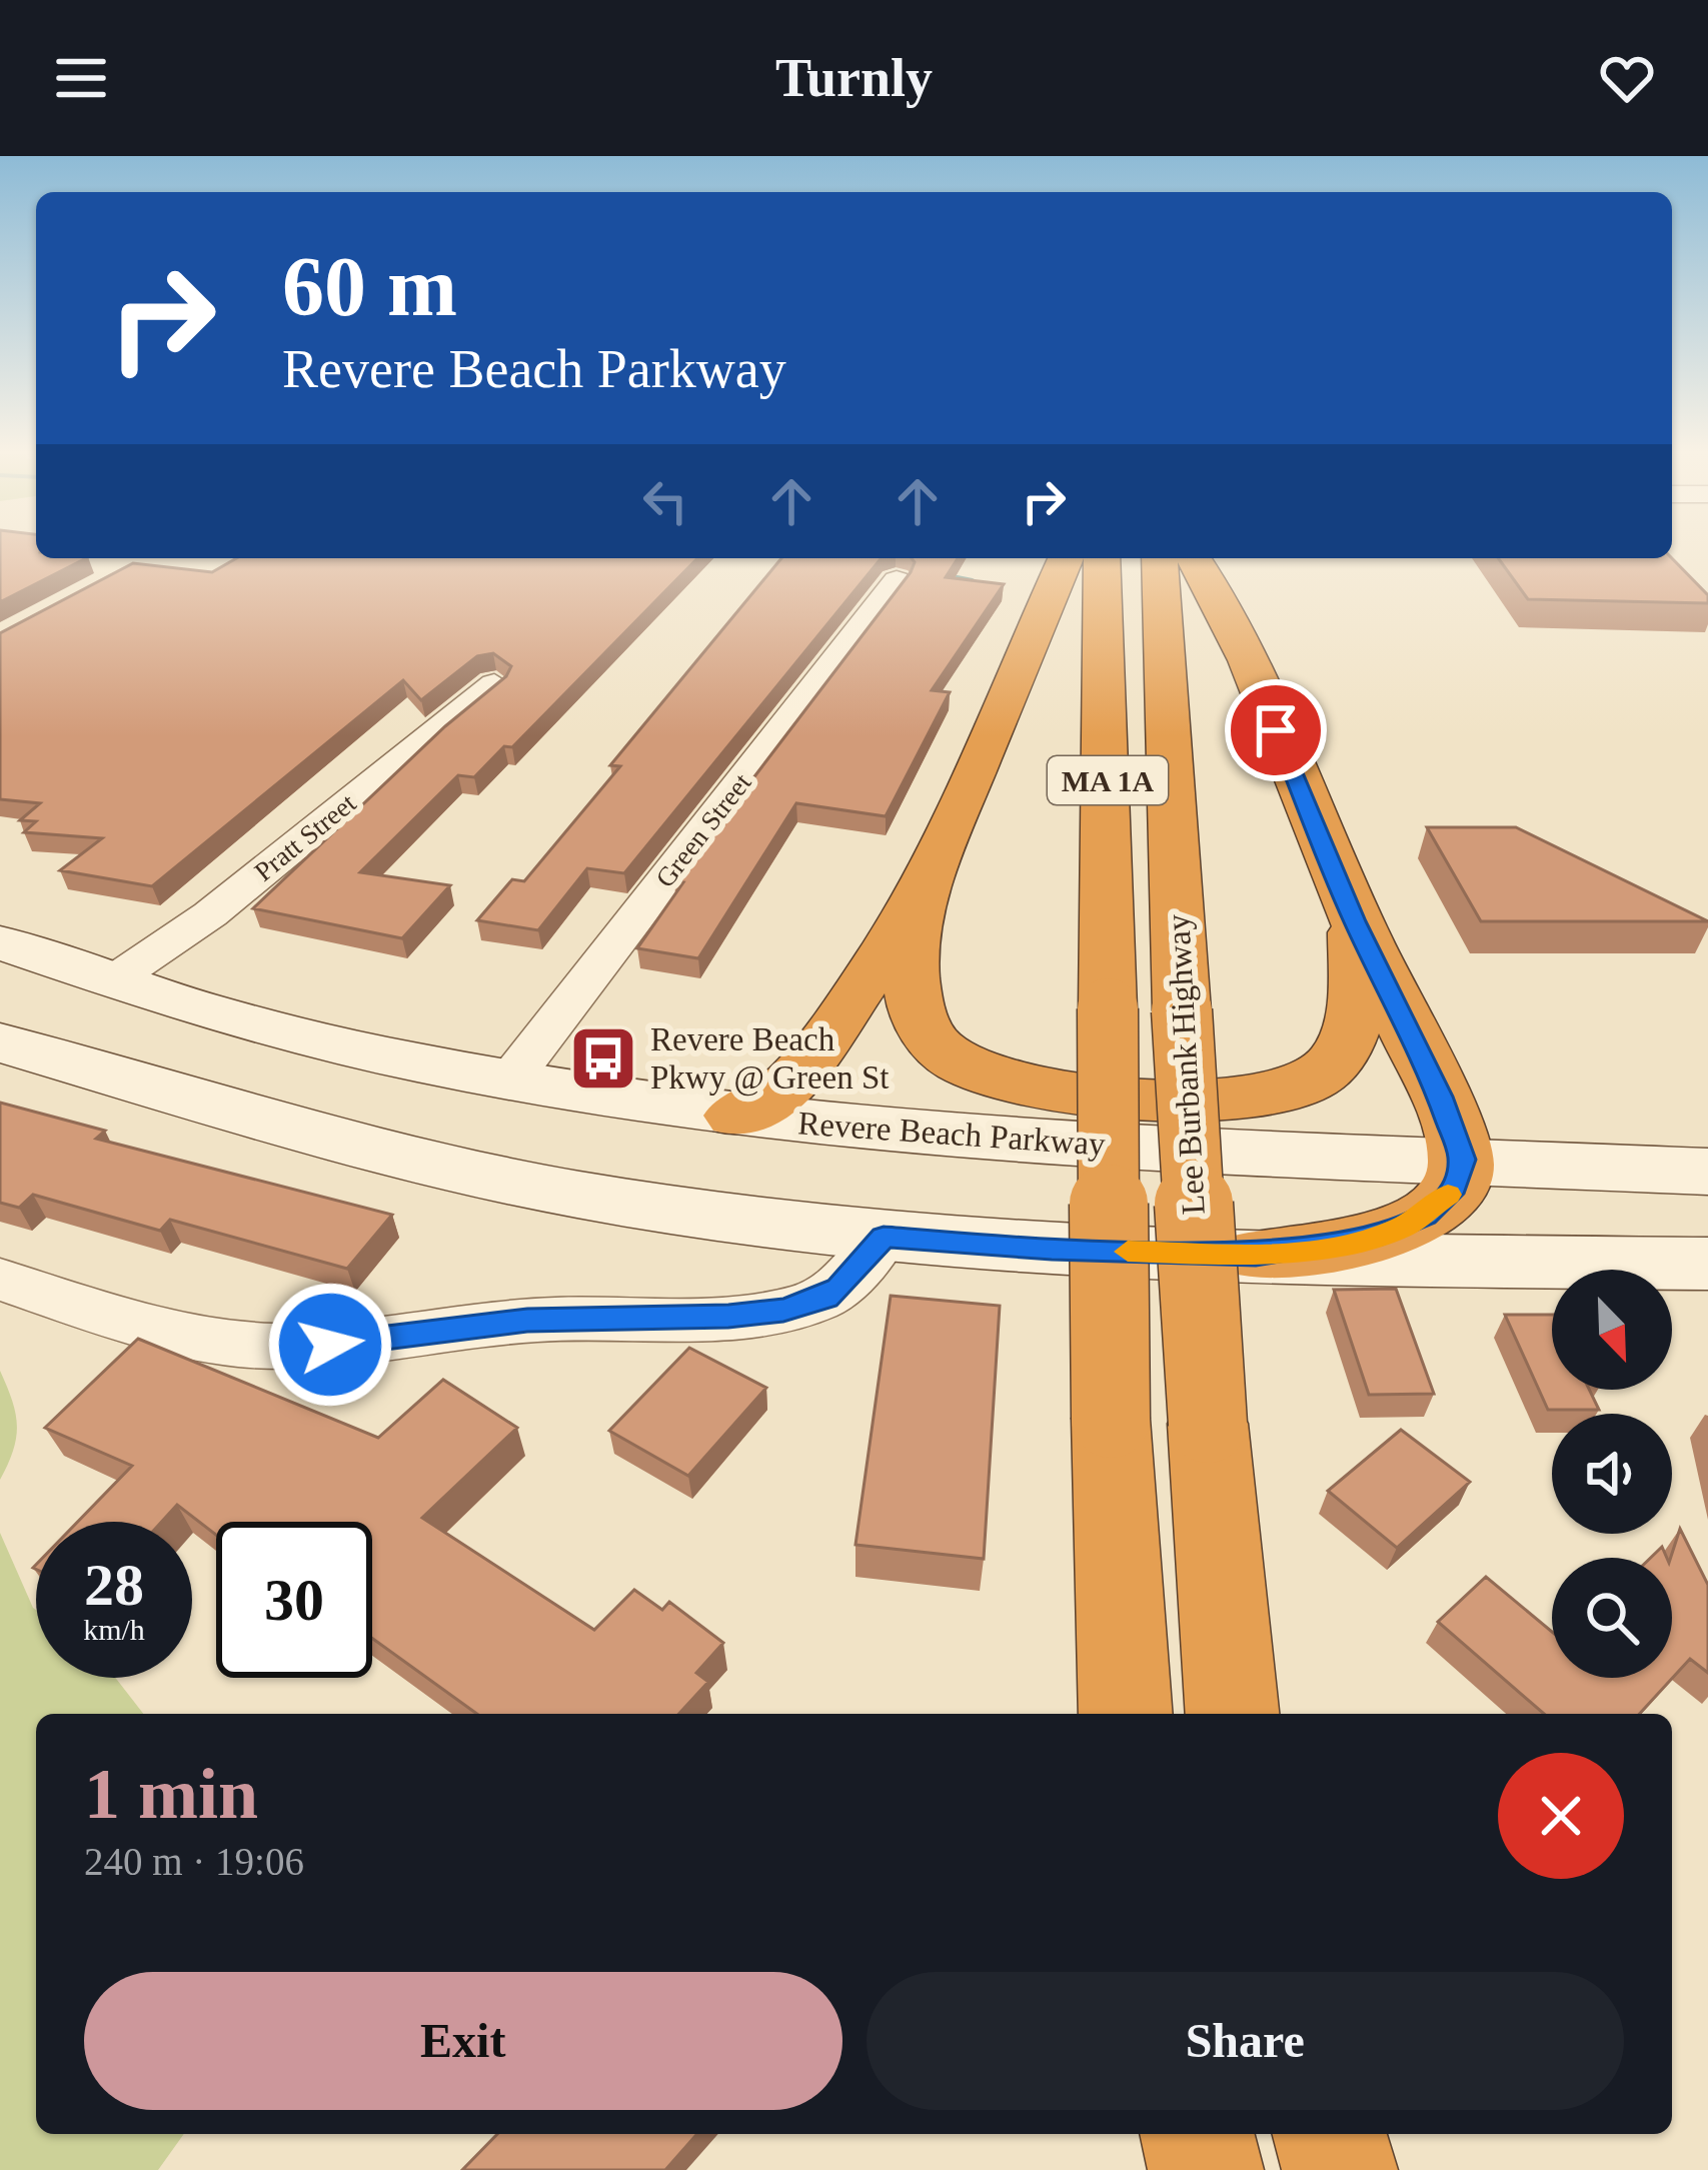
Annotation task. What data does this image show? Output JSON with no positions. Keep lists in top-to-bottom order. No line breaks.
{"streets":{"highway":["MA 1A","Lee Burbank Highway"],"main road":["Revere Beach Parkway"],"street":["Green Street","Pratt Street"]},"crossings":[["Green Street","Revere Beach Parkway"],["Pratt Street","Revere Beach Parkway"]],"places":{"bus stop":["Revere Beach Pkwy @ Green St"]},"north":"bottom right","page":{"header":"Turnly","turn":["60 m","Revere Beach Parkway"],"speed":"28 km/h","limit":"30","heading":["1 min","240 m · 19:06"],"buttons":["Exit","Share"]}}
